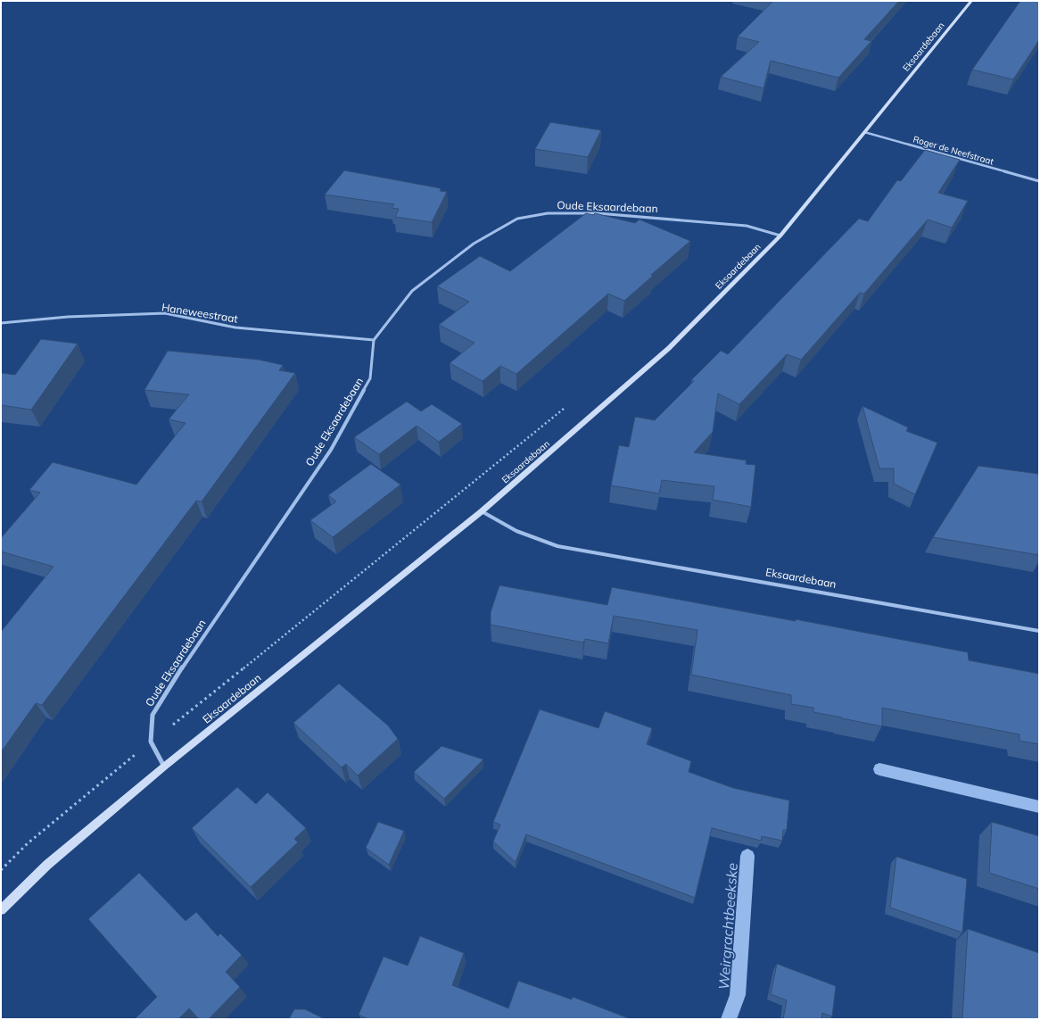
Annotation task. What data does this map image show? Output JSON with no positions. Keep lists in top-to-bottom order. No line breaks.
{"streets":{"main road":["Eksaardebaan"],"street":["Roger de Neefstraat","Oude Eksaardebaan","Haneweestraat"]},"crossings":[["Eksaardebaan","Roger de Neefstraat"],["Eksaardebaan","Oude Eksaardebaan"],["Oude Eksaardebaan","Haneweestraat"]],"water":["Weirgrachtbeekske"]}
